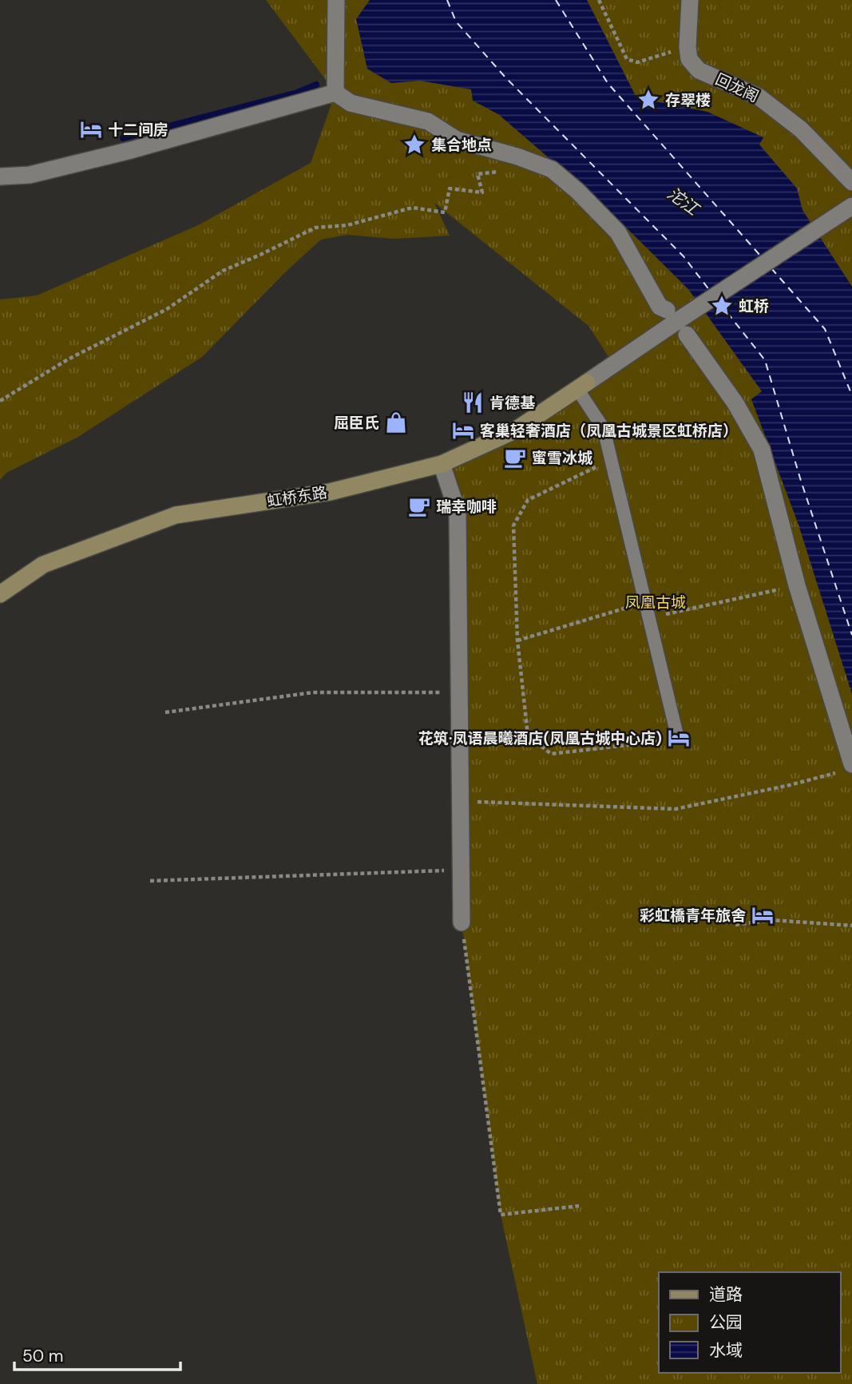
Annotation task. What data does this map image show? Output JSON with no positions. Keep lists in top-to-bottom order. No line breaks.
{"streets":{"street":["回龙阁","虹桥东路"]},"water":["沱江"],"parks":["凤凰古城"],"places":{"place":["存翠楼","集合地点","虹桥"],"hotel":["十二间房","客巢轻奢酒店（凤凰古城景区虹桥店）","花筑·凤语晨曦酒店(凤凰古城中心店)","彩虹橋青年旅舍"],"restaurant":["肯德基"],"shop":["屈臣氏"],"cafe":["蜜雪冰城","瑞幸咖啡"]},"legend":["道路","公园","水域"],"scale_bar":"50 m"}
